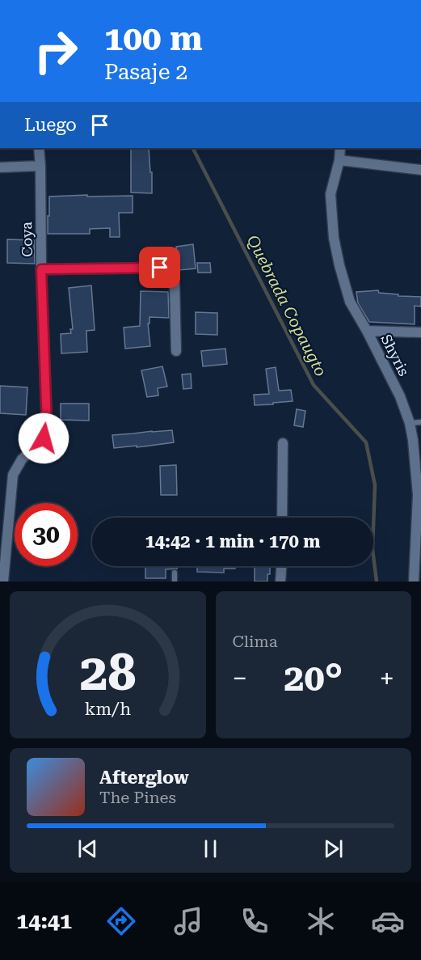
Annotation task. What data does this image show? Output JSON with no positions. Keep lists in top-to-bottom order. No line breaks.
{"streets":{"street":["Coya","Shyris"]},"water":["Quebrada Copaugto"],"page":{"turn":["100 m","Pasaje 2"],"then":"Luego","limit":"30","trip":"14:42 · 1 min · 170 m","tile":"Clima","heat":["−","20°","+"],"song":["Afterglow","The Pines"],"tabs":"14:41","gauge":["28","km/h"]}}
